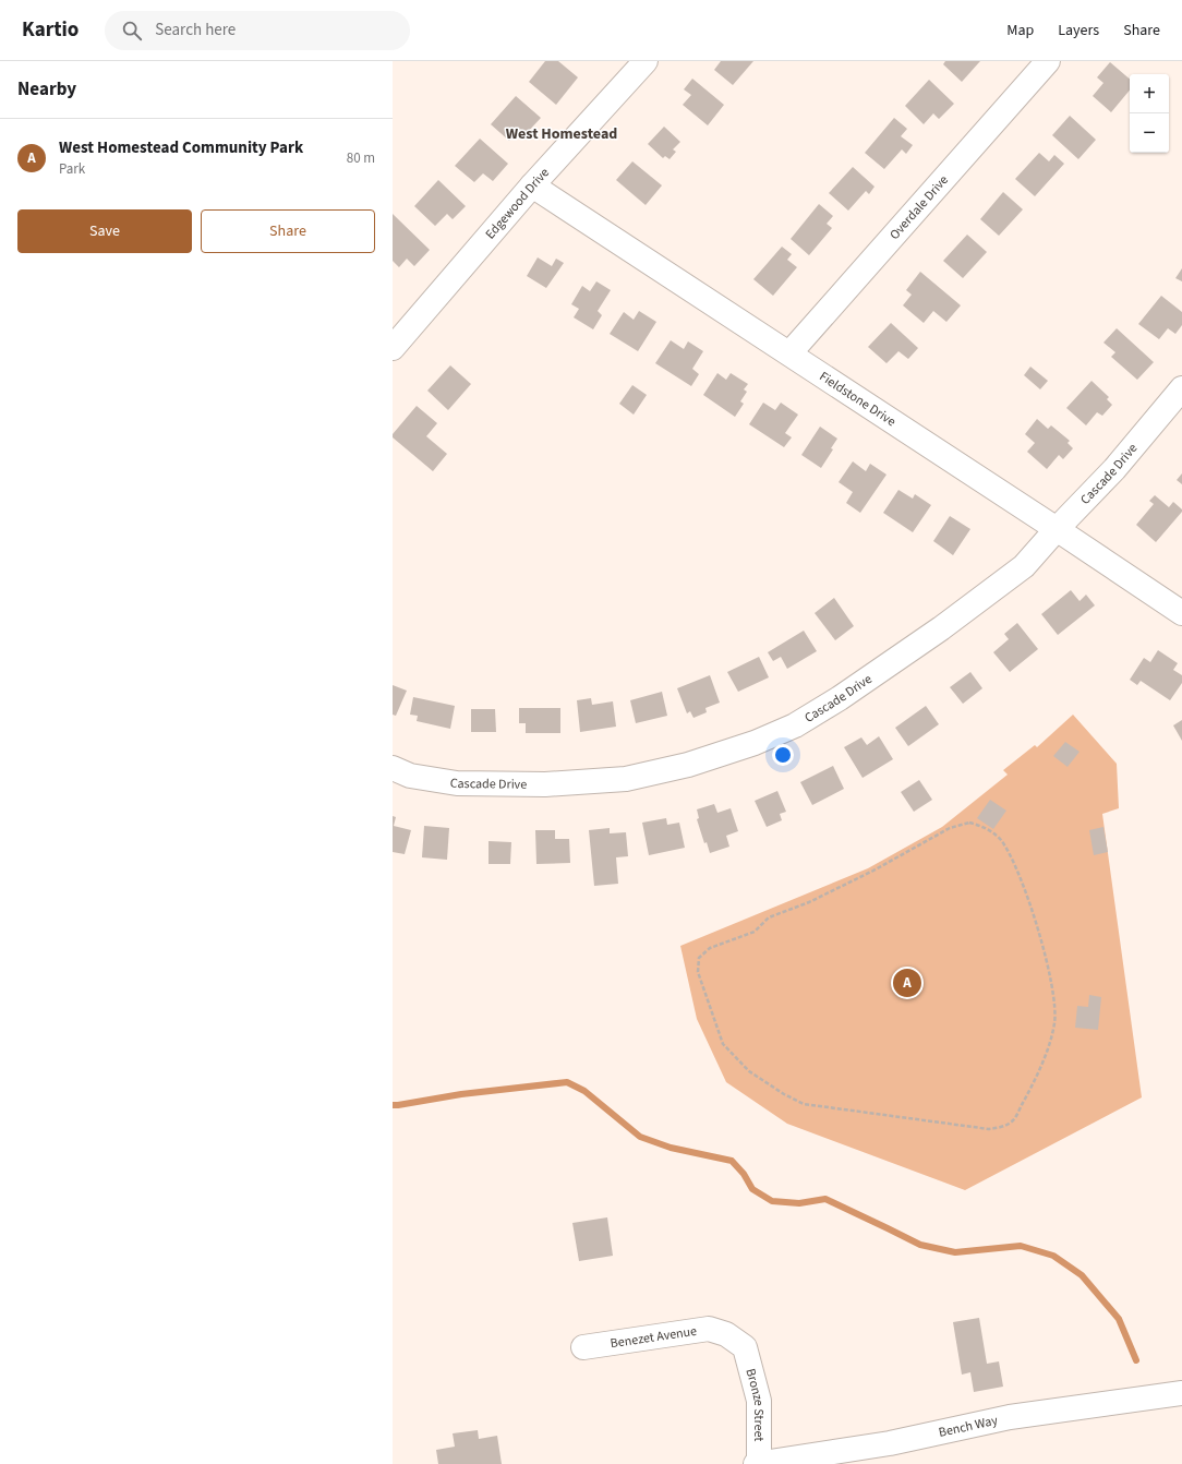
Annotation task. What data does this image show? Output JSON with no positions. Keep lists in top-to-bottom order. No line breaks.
{"streets":{"street":["Edgewood Drive","Overdale Drive","Fieldstone Drive","Cascade Drive","Benezet Avenue","Bronze Street","Bench Way"]},"crossings":[["Edgewood Drive","Fieldstone Drive"],["Overdale Drive","Fieldstone Drive"],["Fieldstone Drive","Cascade Drive"],["Benezet Avenue","Bronze Street"],["Bronze Street","Bench Way"]],"districts":["West Homestead"],"page":{"header":"Kartio","search":"Search here","nav":["Map","Layers","Share"],"heading":"Nearby","map_buttons":["+","−"],"list":[{"mark":"A","name":"West Homestead Community Park","note":"Park","value":"80 m"}],"buttons":["Save","Share"],"pins":"A"}}
